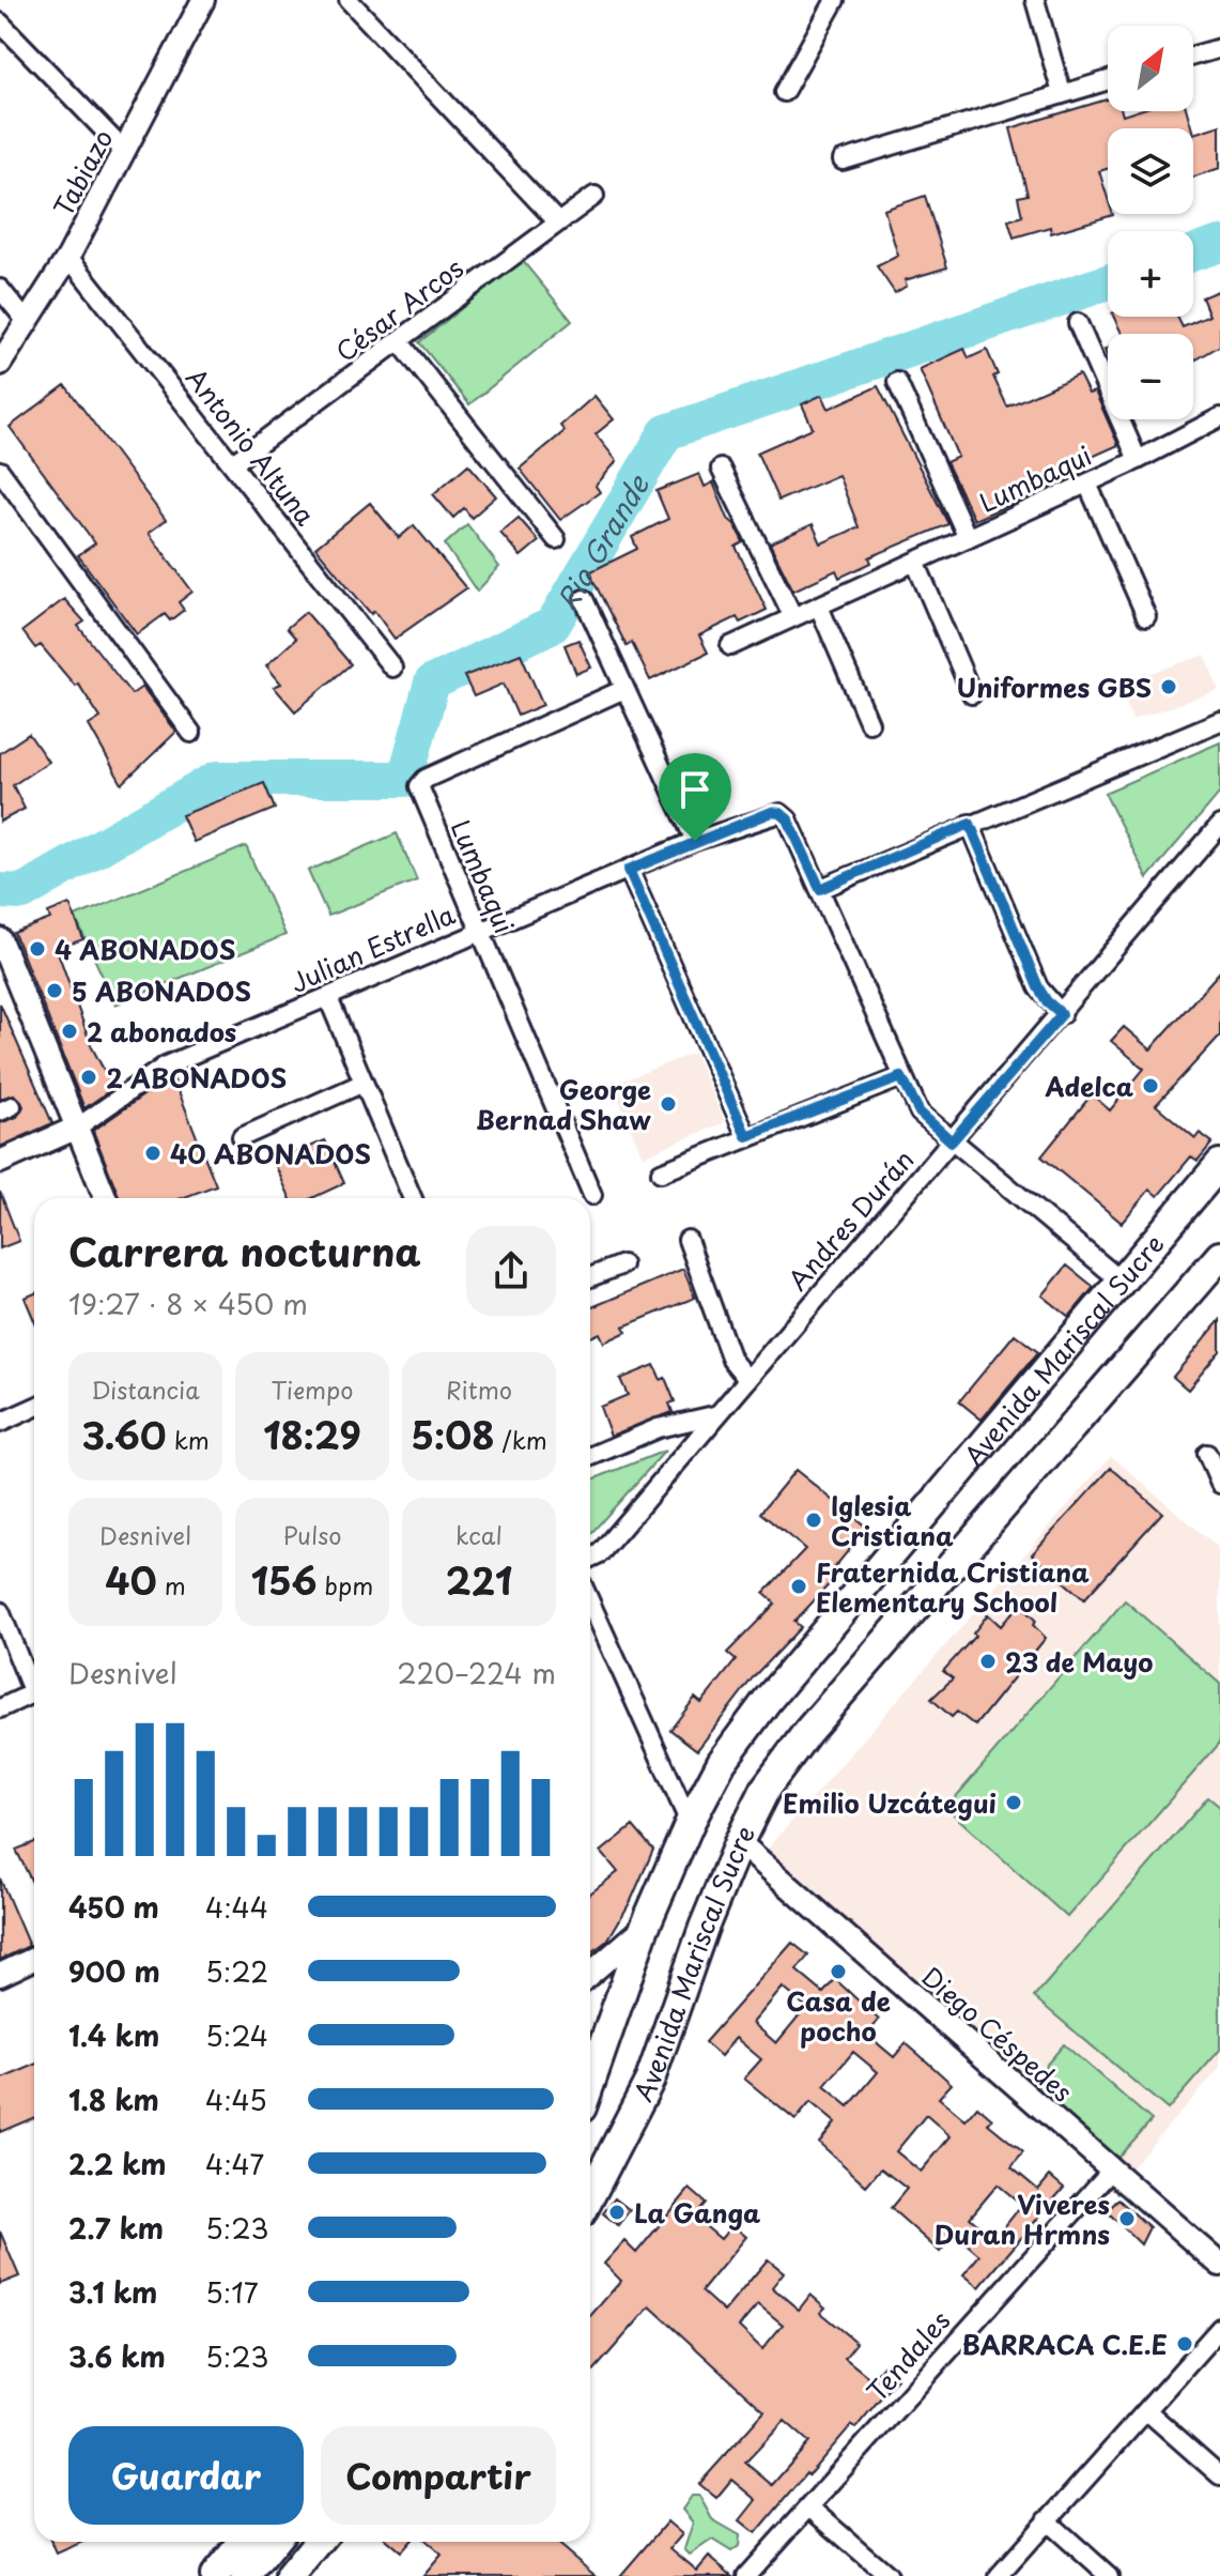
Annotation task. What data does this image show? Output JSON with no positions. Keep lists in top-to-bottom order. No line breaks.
{"streets":{"main road":["Avenida Mariscal Sucre"],"street":["Tabiazo","César Arcos","Antonio Altuna","Lumbaqui","Julian Estrella","Andres Durán","Diego Céspedes","Tendales"]},"crossings":[["Tabiazo","Antonio Altuna"],["César Arcos","Antonio Altuna"],["Lumbaqui","Julian Estrella"],["Avenida Mariscal Sucre","Diego Céspedes"],["Diego Céspedes","Tendales"]],"water":["Rio Grande"],"places":["Uniformes GBS","4 ABONADOS","5 ABONADOS","2 abonados","2 ABONADOS","Adelca","George Bernad Shaw","40 ABONADOS","Iglesia Cristiana","Fraternida Cristiana Elementary School","23 de Mayo","Emilio Uzcátegui","Casa de pocho","La Ganga","Viveres Duran Hrmns","BARRACA C.E.E"],"north":"top right","page":{"map_buttons":["+","−"],"heading":["Carrera nocturna","19:27 · 8 × 450 m"],"stats":[["Distancia","3.60 km"],["Tiempo","18:29"],["Ritmo","5:08 /km"],["Desnivel","40 m"],["Pulso","156 bpm"],["kcal","221"]],"chart":["Desnivel","220–224 m"],"list":[{"name":"450 m","note":"4:44"},{"name":"900 m","note":"5:22"},{"name":"1.4 km","note":"5:24"},{"name":"1.8 km","note":"4:45"},{"name":"2.2 km","note":"4:47"},{"name":"2.7 km","note":"5:23"},{"name":"3.1 km","note":"5:17"},{"name":"3.6 km","note":"5:23"}],"buttons":["Guardar","Compartir"]}}
